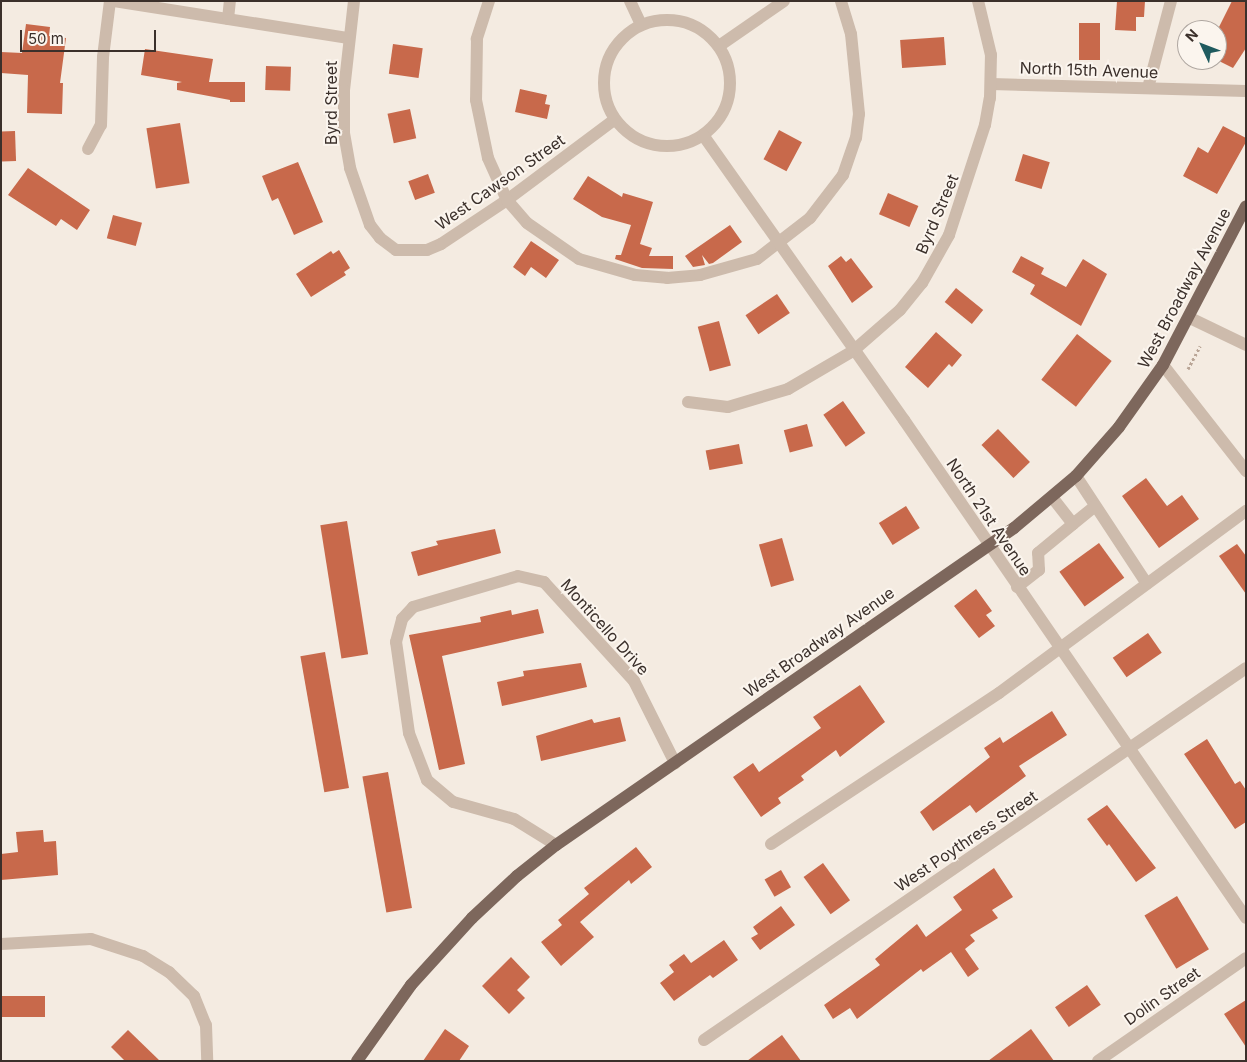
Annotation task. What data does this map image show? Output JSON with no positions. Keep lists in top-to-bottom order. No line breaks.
{"streets":{"main road":["West Broadway Avenue"],"street":["North 15th Avenue","Byrd Street","West Cawson Street","North 21st Avenue","Monticello Drive","West Poythress Street","Dolin Street"]},"crossings":[["North 15th Avenue","Byrd Street"],["Byrd Street","West Cawson Street"],["Byrd Street","North 21st Avenue"],["West Cawson Street","North 21st Avenue"],["West Broadway Avenue","North 21st Avenue"],["West Broadway Avenue","Monticello Drive"],["North 21st Avenue","West Poythress Street"]],"scale_bar":"50 m","north":"top left"}
